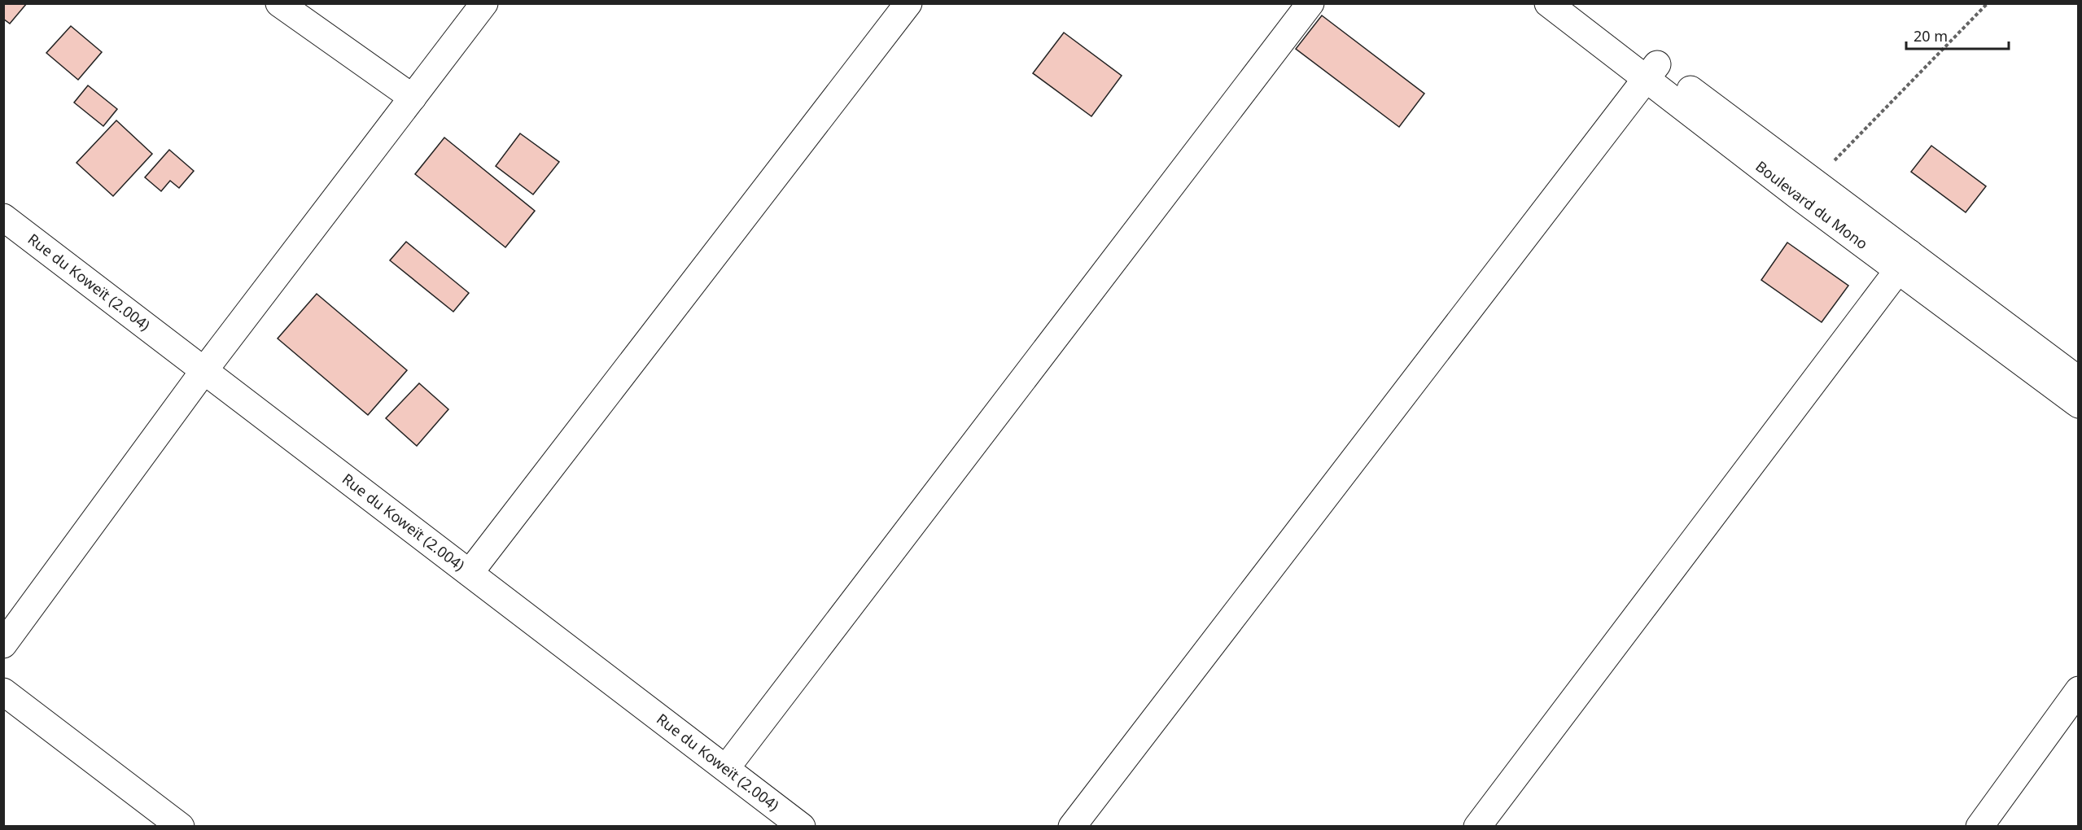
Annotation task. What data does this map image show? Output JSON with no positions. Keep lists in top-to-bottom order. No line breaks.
{"streets":{"street":["Boulevard du Mono","Rue du Koweït (2.004)"]},"scale_bar":"20 m"}
